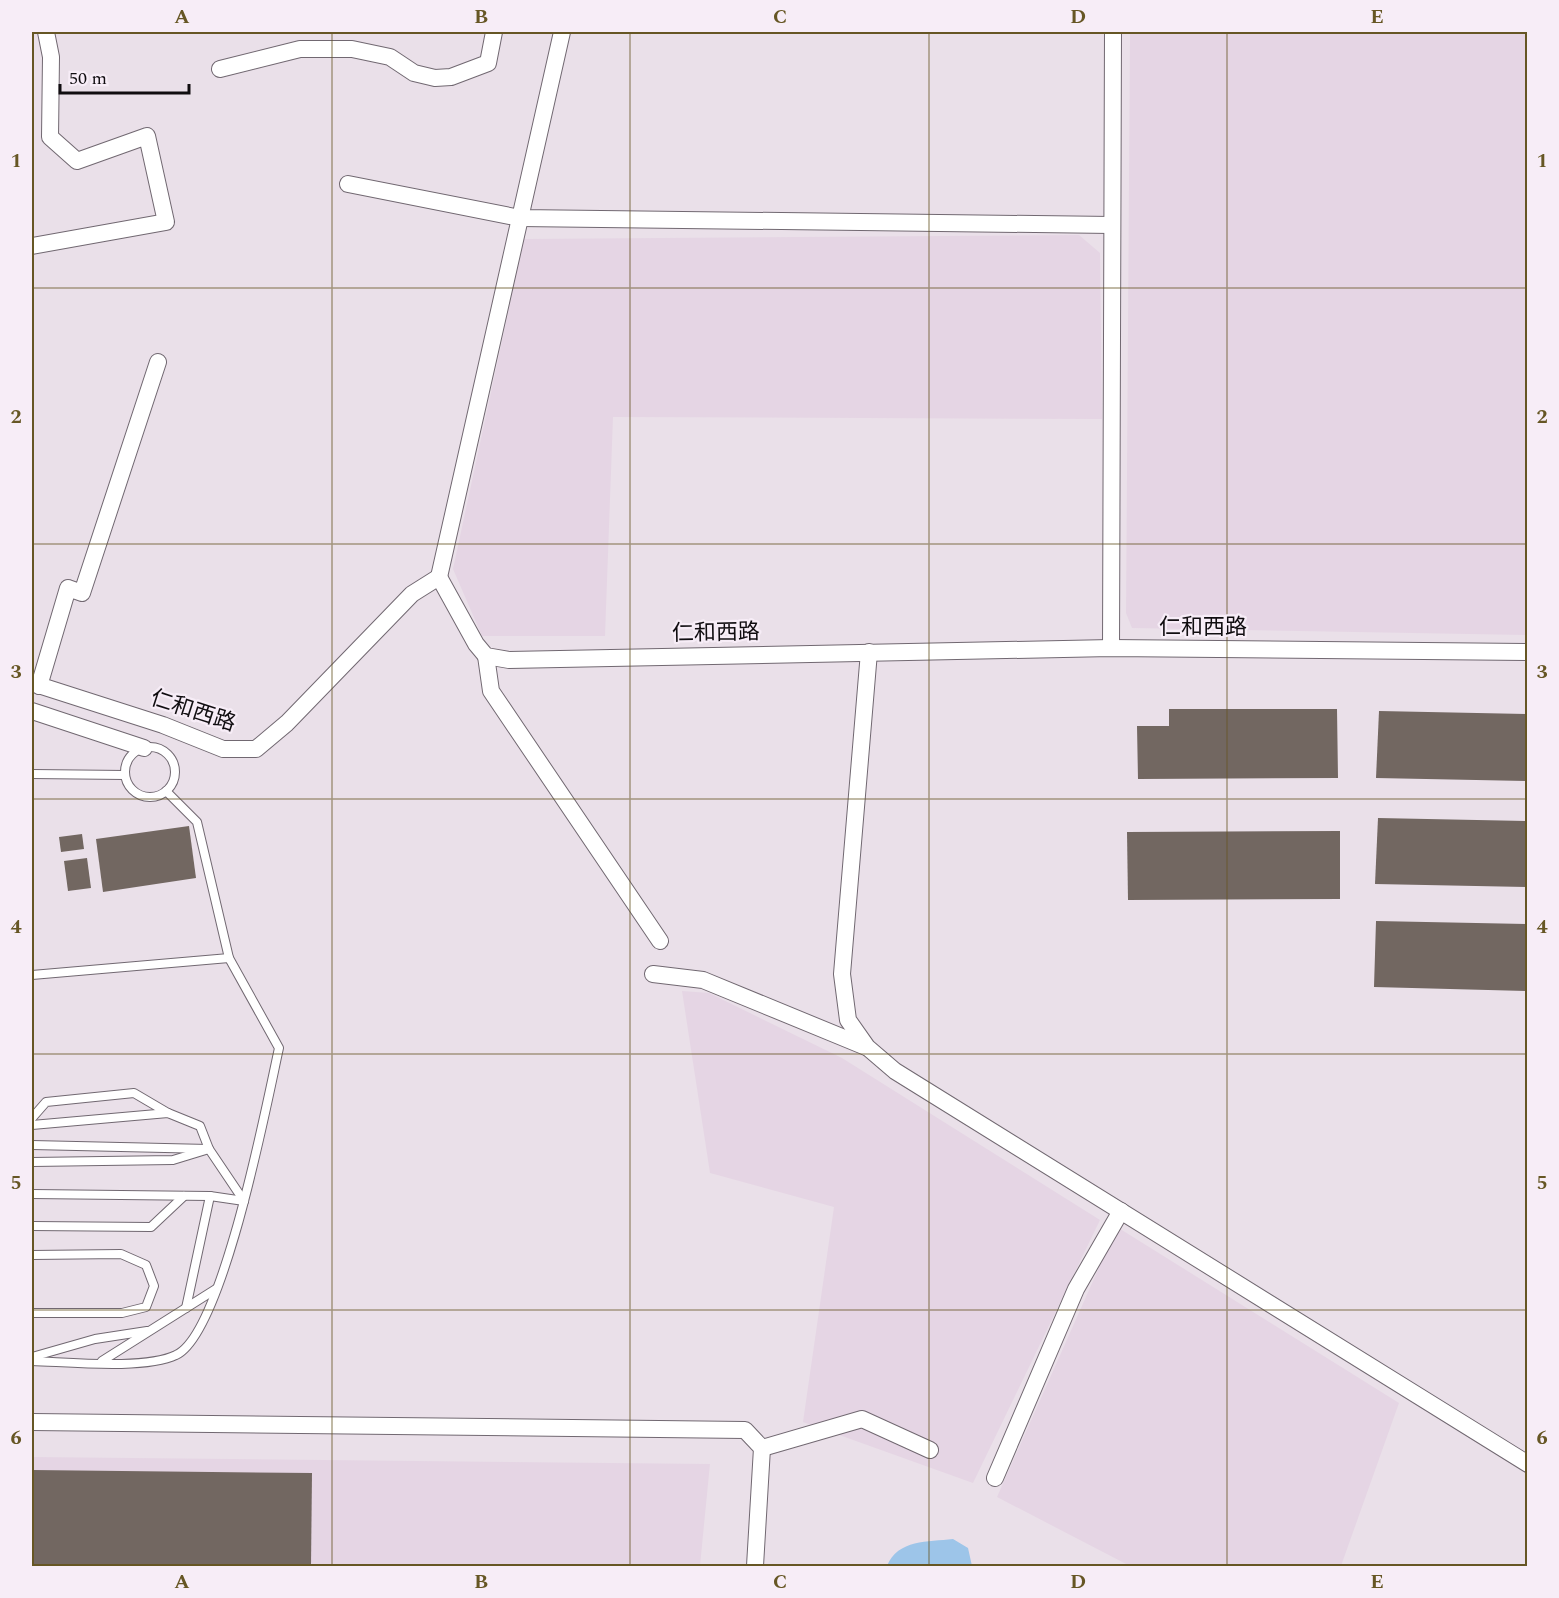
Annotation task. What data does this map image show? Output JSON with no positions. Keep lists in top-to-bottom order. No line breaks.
{"streets":{"street":["仁和西路"]},"scale_bar":"50 m","grid":{"columns":["A","B","C","D","E"],"rows":["1","2","3","4","5","6"]}}
